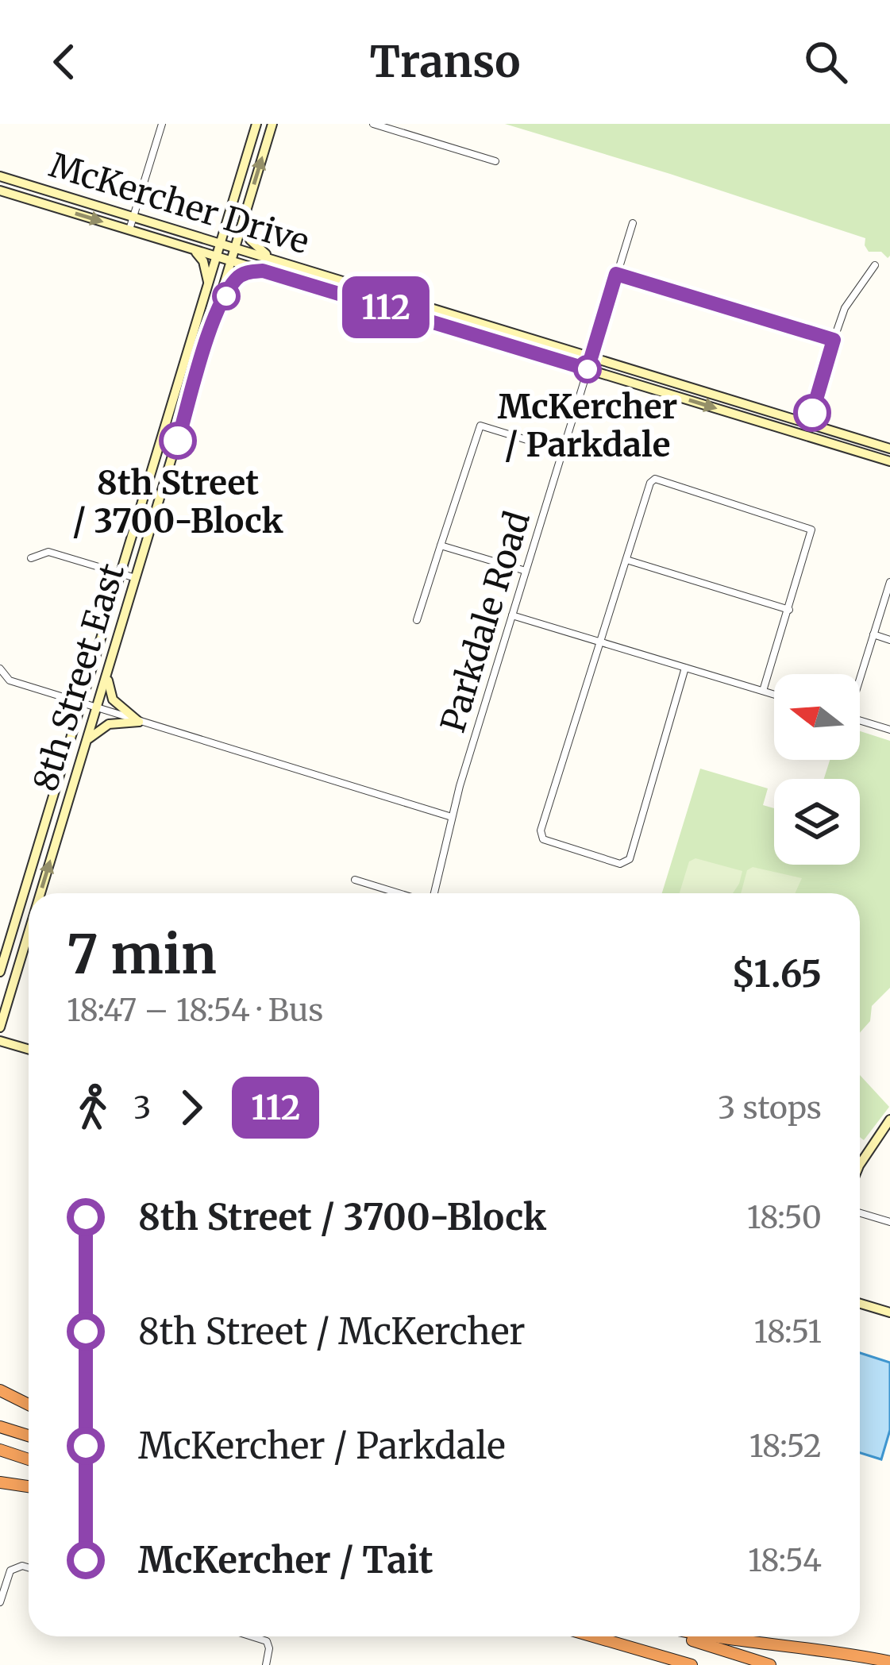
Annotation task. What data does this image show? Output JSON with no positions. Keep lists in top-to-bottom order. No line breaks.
{"streets":{"main road":["McKercher Drive","8th Street East"],"street":["Parkdale Road"]},"crossings":[["McKercher Drive","Parkdale Road"],["McKercher Drive","8th Street East"]],"places":["McKercher / Parkdale","8th Street / 3700-Block"],"lines":["bus line 112"],"north":"left","page":{"header":"Transo","on_map":"112","heading":["7 min","18:47 – 18:54 · Bus","$1.65"],"legs":["3","112","3 stops"],"list":[{"name":"8th Street / 3700-Block","value":"18:50"},{"name":"8th Street / McKercher","value":"18:51"},{"name":"McKercher / Parkdale","value":"18:52"},{"name":"McKercher / Tait","value":"18:54"}]}}
